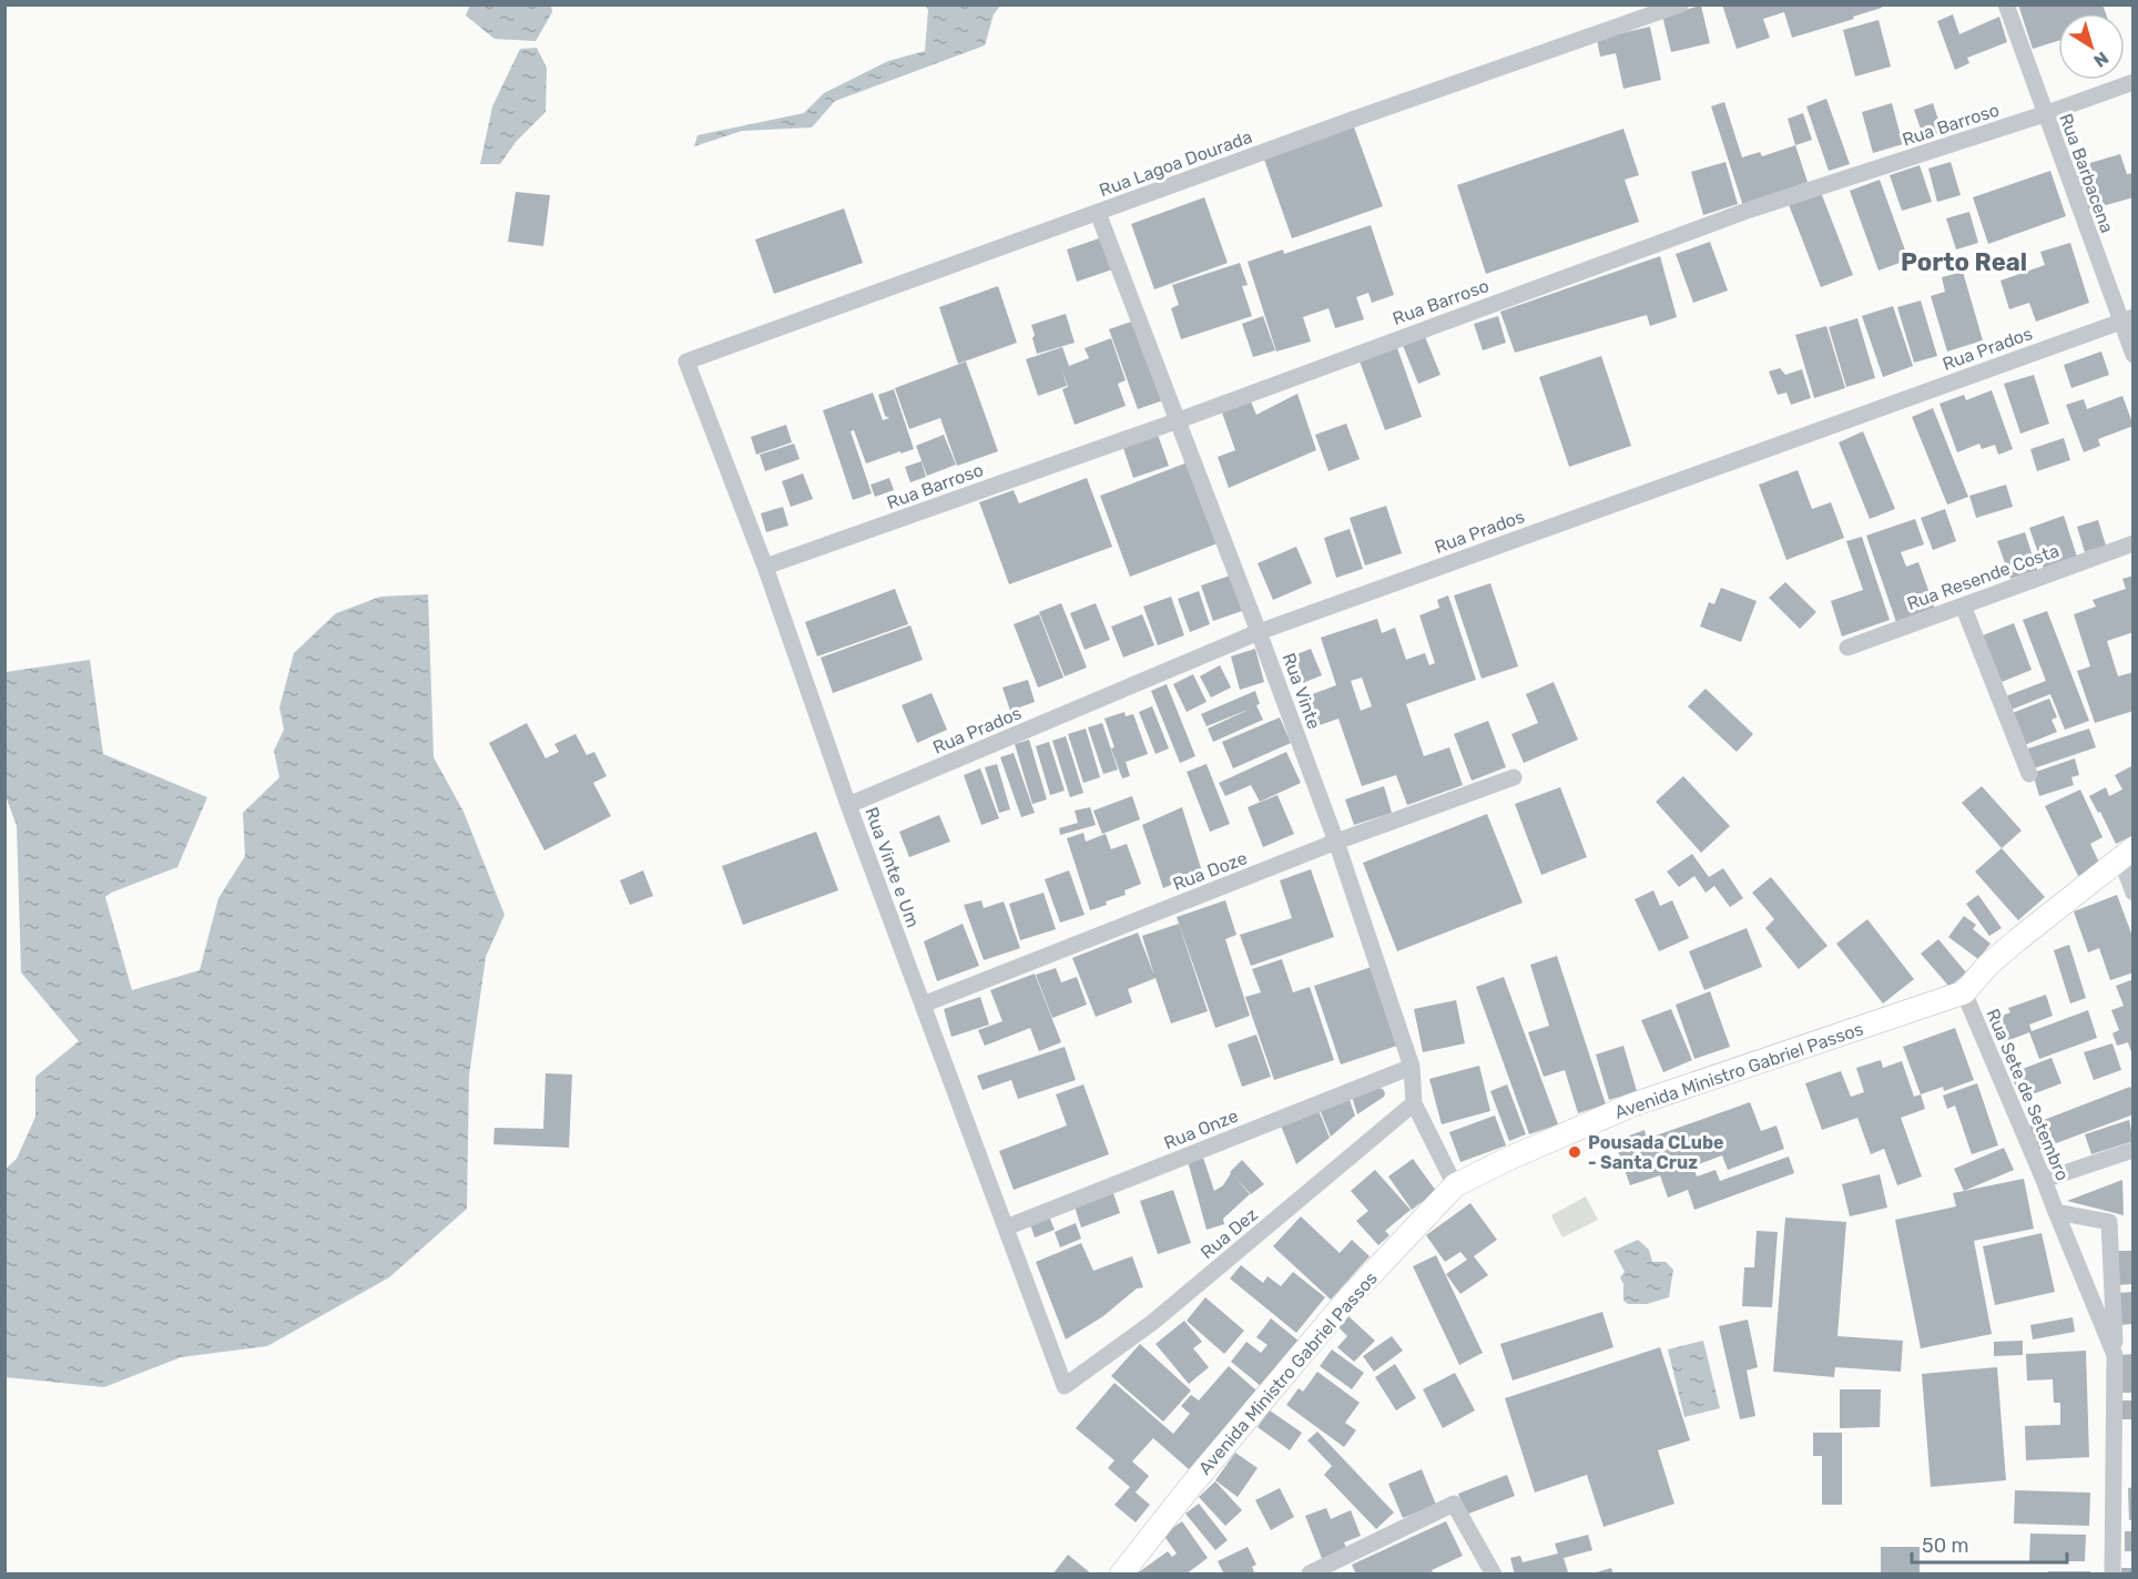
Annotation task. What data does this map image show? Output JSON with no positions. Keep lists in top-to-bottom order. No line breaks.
{"streets":{"main road":["Avenida Ministro Gabriel Passos"],"street":["Rua Barroso","Rua Lagoa Dourada","Rua Barbacena","Rua Prados","Rua Resende Costa","Rua Vinte","Rua Vinte e Um","Rua Doze","Rua Sete de Setembro","Rua Onze","Rua Dez"]},"crossings":[["Rua Barroso","Rua Barbacena"],["Rua Barroso","Rua Vinte"],["Rua Barroso","Rua Vinte e Um"],["Rua Lagoa Dourada","Rua Vinte"],["Rua Lagoa Dourada","Rua Vinte e Um"],["Rua Barbacena","Rua Prados"],["Rua Prados","Rua Vinte"],["Rua Prados","Rua Vinte e Um"],["Rua Vinte","Rua Doze"],["Rua Vinte","Avenida Ministro Gabriel Passos"],["Rua Vinte","Rua Onze"],["Rua Vinte","Rua Dez"],["Rua Vinte e Um","Rua Doze"],["Rua Vinte e Um","Rua Onze"],["Rua Vinte e Um","Rua Dez"],["Avenida Ministro Gabriel Passos","Rua Sete de Setembro"]],"districts":["Porto Real"],"places":["Pousada CLube - Santa Cruz"],"scale_bar":"50 m","north":"bottom right"}
